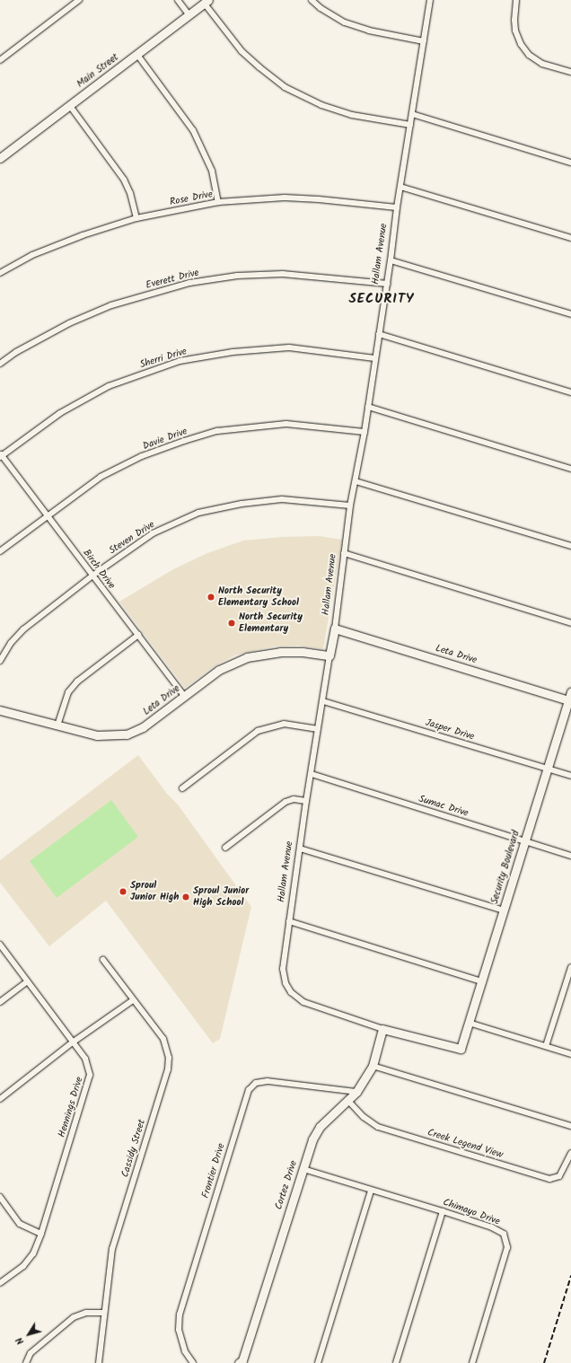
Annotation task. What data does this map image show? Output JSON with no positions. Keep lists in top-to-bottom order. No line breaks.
{"streets":{"street":["Main Street","Rose Drive","Hallam Avenue","Everett Drive","Sherri Drive","Davie Drive","Steven Drive","Birch Drive","Leta Drive","Jasper Drive","Sumac Drive","Security Boulevard","Hennings Drive","Creek Legend View","Cassidy Street","Frontier Drive","Cortez Drive","Chimayo Drive"]},"crossings":[["Rose Drive","Hallam Avenue"],["Hallam Avenue","Everett Drive"],["Hallam Avenue","Sherri Drive"],["Hallam Avenue","Davie Drive"],["Hallam Avenue","Steven Drive"],["Hallam Avenue","Leta Drive"],["Hallam Avenue","Jasper Drive"],["Hallam Avenue","Sumac Drive"],["Hallam Avenue","Security Boulevard"],["Hallam Avenue","Cortez Drive"],["Sherri Drive","Birch Drive"],["Davie Drive","Birch Drive"],["Steven Drive","Birch Drive"],["Birch Drive","Leta Drive"],["Leta Drive","Security Boulevard"],["Jasper Drive","Security Boulevard"],["Sumac Drive","Security Boulevard"],["Creek Legend View","Cortez Drive"],["Frontier Drive","Cortez Drive"],["Cortez Drive","Chimayo Drive"]],"districts":["SECURITY"],"places":["North Security Elementary School","North Security Elementary","Sproul Junior High","Sproul Junior High School"],"north":"bottom left"}
